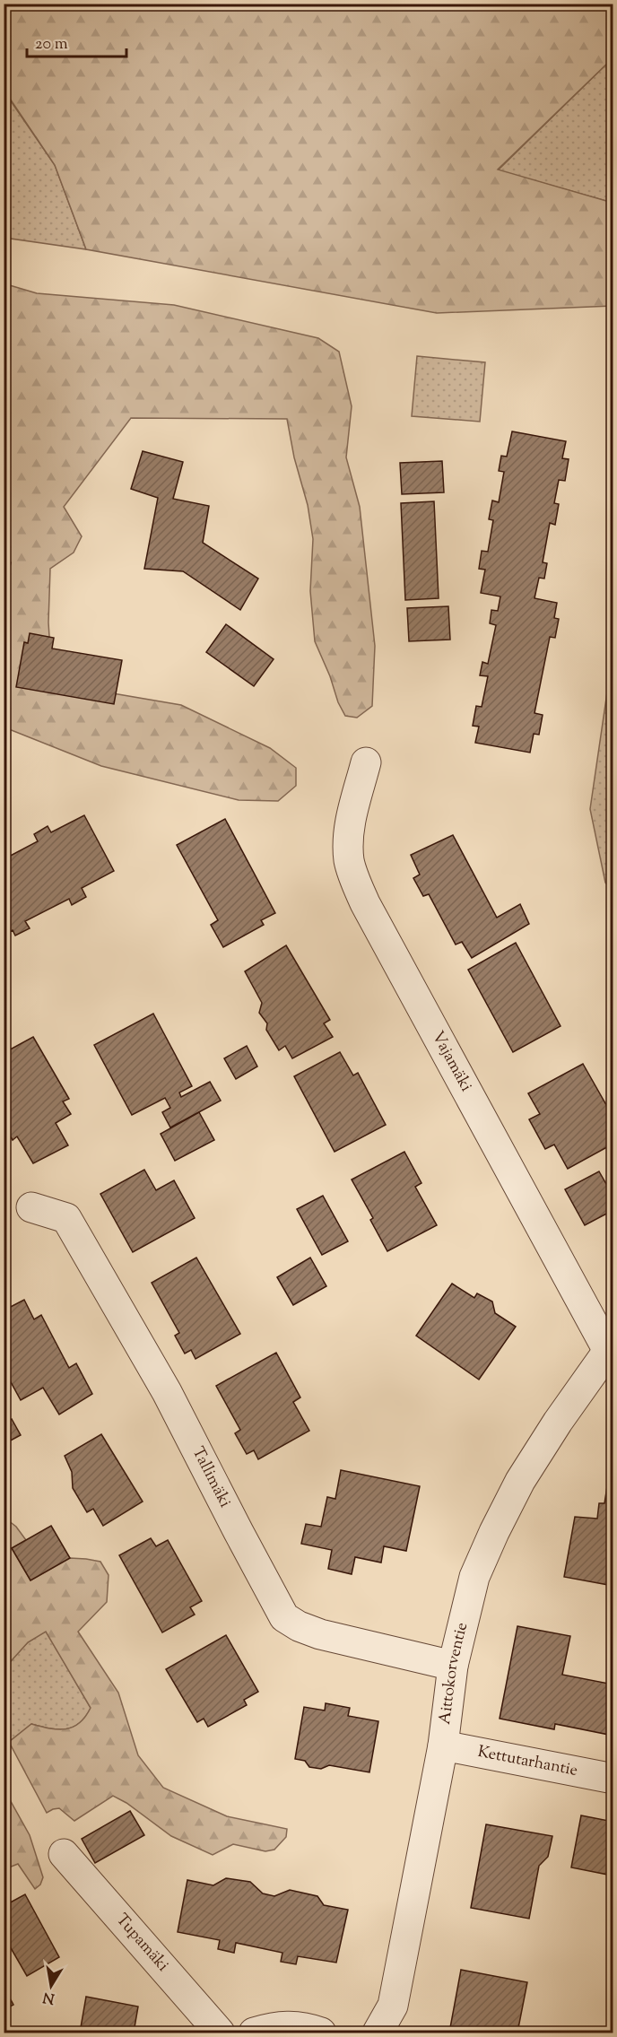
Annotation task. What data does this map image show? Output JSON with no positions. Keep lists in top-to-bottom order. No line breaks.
{"streets":{"street":["Vajamäki","Tallimäki","Aittokorventie","Kettutarhantie","Tupamäki"]},"crossings":[["Vajamäki","Aittokorventie"],["Tallimäki","Aittokorventie"],["Aittokorventie","Kettutarhantie"]],"scale_bar":"20 m","north":"bottom"}
